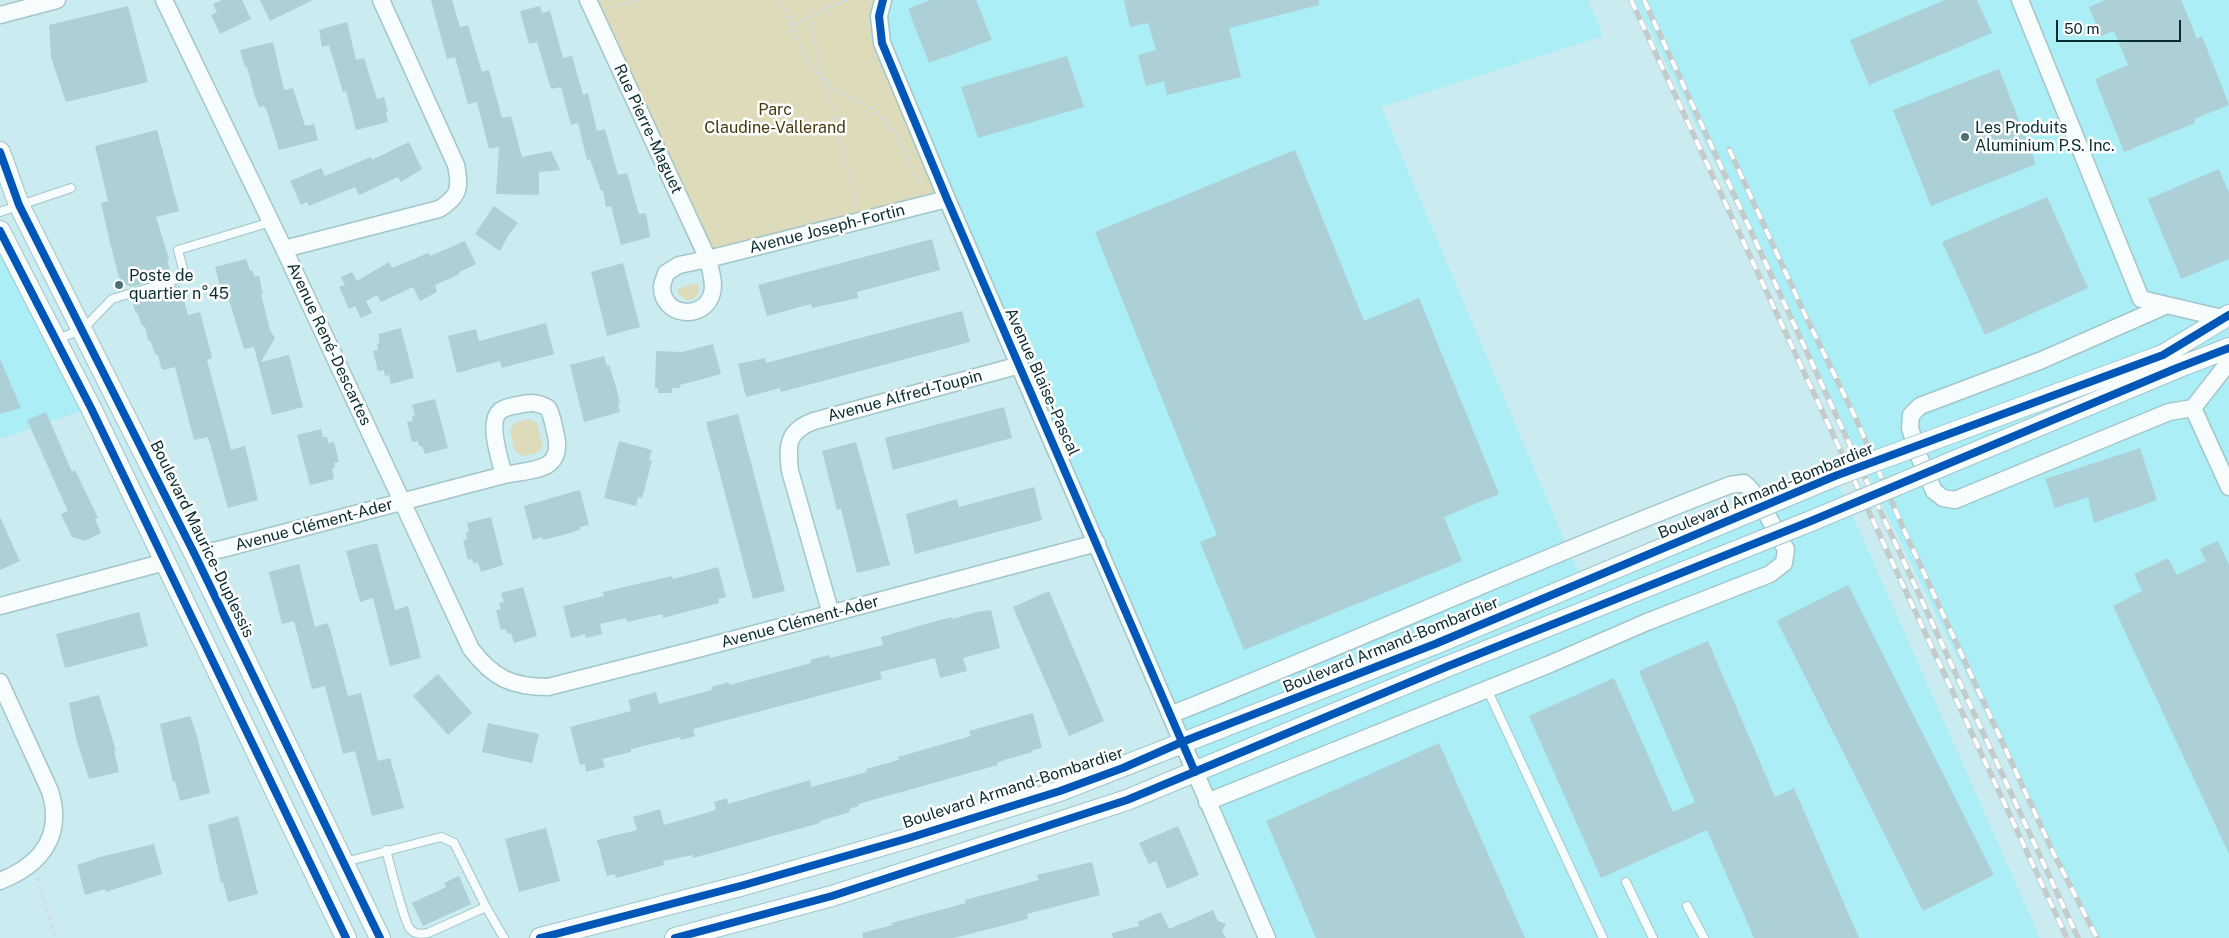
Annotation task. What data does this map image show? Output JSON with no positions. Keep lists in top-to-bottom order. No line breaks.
{"streets":{"street":["Rue Pierre-Maguet","Avenue Joseph-Fortin","Avenue René-Descartes","Avenue Blaise-Pascal","Avenue Alfred-Toupin","Boulevard Armand-Bombardier","Avenue Clément-Ader","Boulevard Maurice-Duplessis"]},"crossings":[["Rue Pierre-Maguet","Avenue Joseph-Fortin"],["Avenue Joseph-Fortin","Avenue Blaise-Pascal"],["Avenue René-Descartes","Avenue Clément-Ader"],["Avenue Blaise-Pascal","Avenue Alfred-Toupin"],["Avenue Blaise-Pascal","Boulevard Armand-Bombardier"],["Avenue Blaise-Pascal","Avenue Clément-Ader"],["Avenue Alfred-Toupin","Avenue Clément-Ader"],["Avenue Clément-Ader","Boulevard Maurice-Duplessis"]],"parks":["Parc Claudine-Vallerand"],"places":["Les Produits Aluminium P.S. Inc.","Poste de quartier n°45"],"scale_bar":"50 m"}
